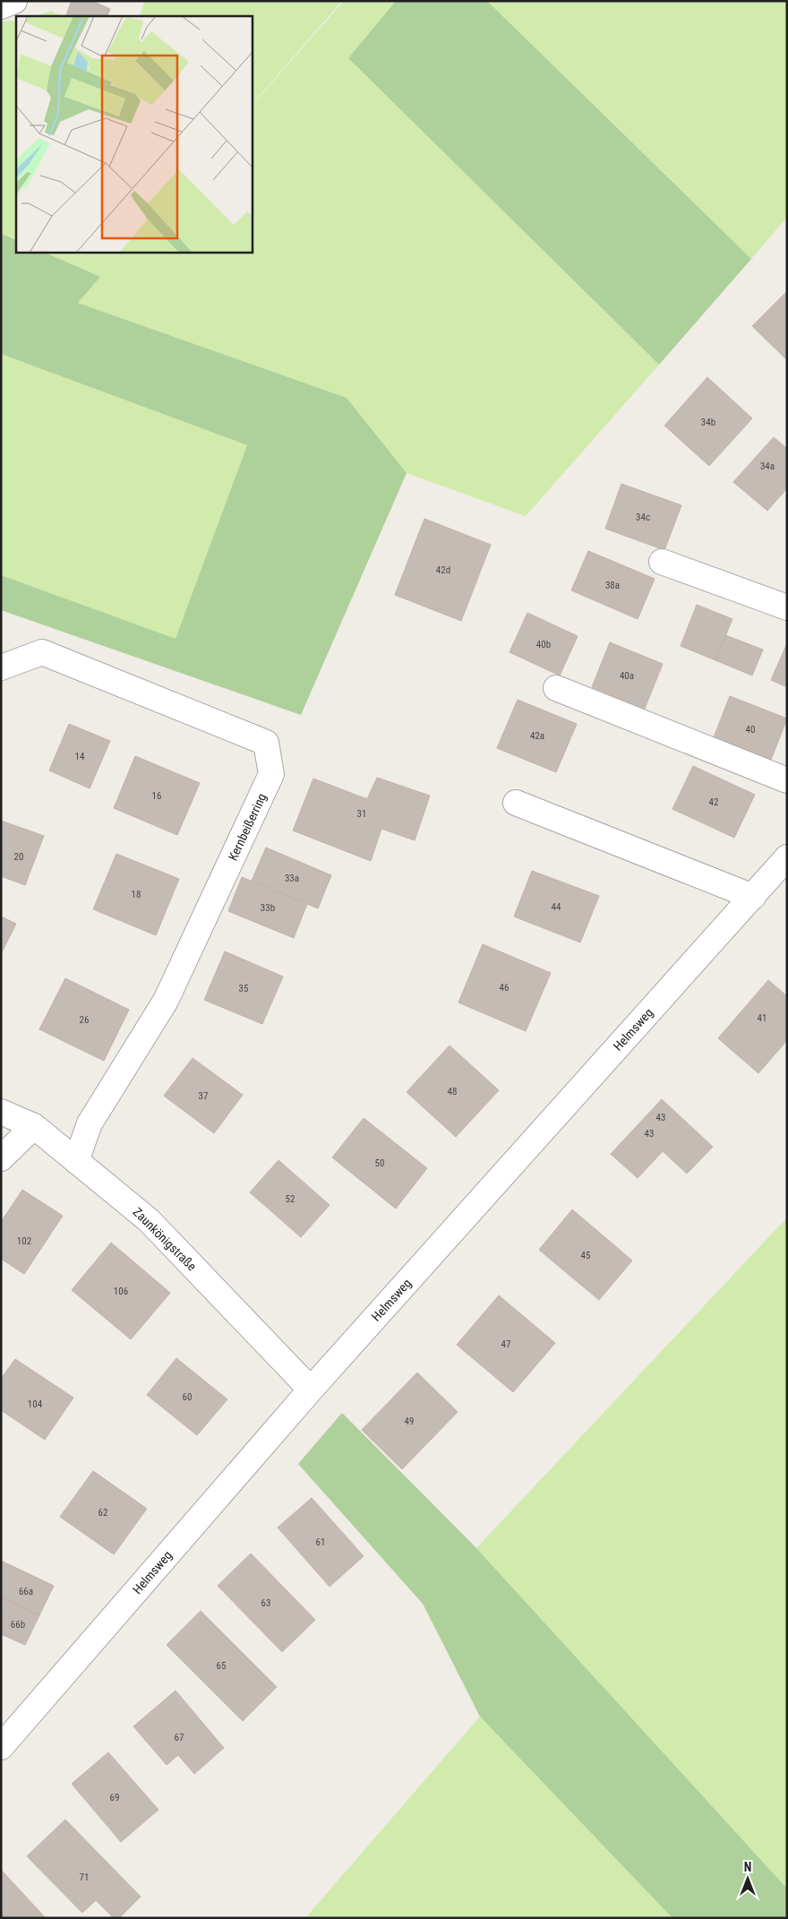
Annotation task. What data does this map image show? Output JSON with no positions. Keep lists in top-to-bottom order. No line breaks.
{"streets":{"street":["Kernbeißerring","Helmsweg","Zaunkönigstraße"]},"crossings":[["Kernbeißerring","Zaunkönigstraße"],["Helmsweg","Zaunkönigstraße"]],"house_numbers":["34b","34a","34c","42d","38a","40b","40a","40","42a","14","16","42","31","20","33a","18","44","33b","46","35","41","26","48","37","43","43","50","52","102","45","106","47","60","104","49","62","61","66a","63","66b","65","67","69","71"],"north":"top"}
